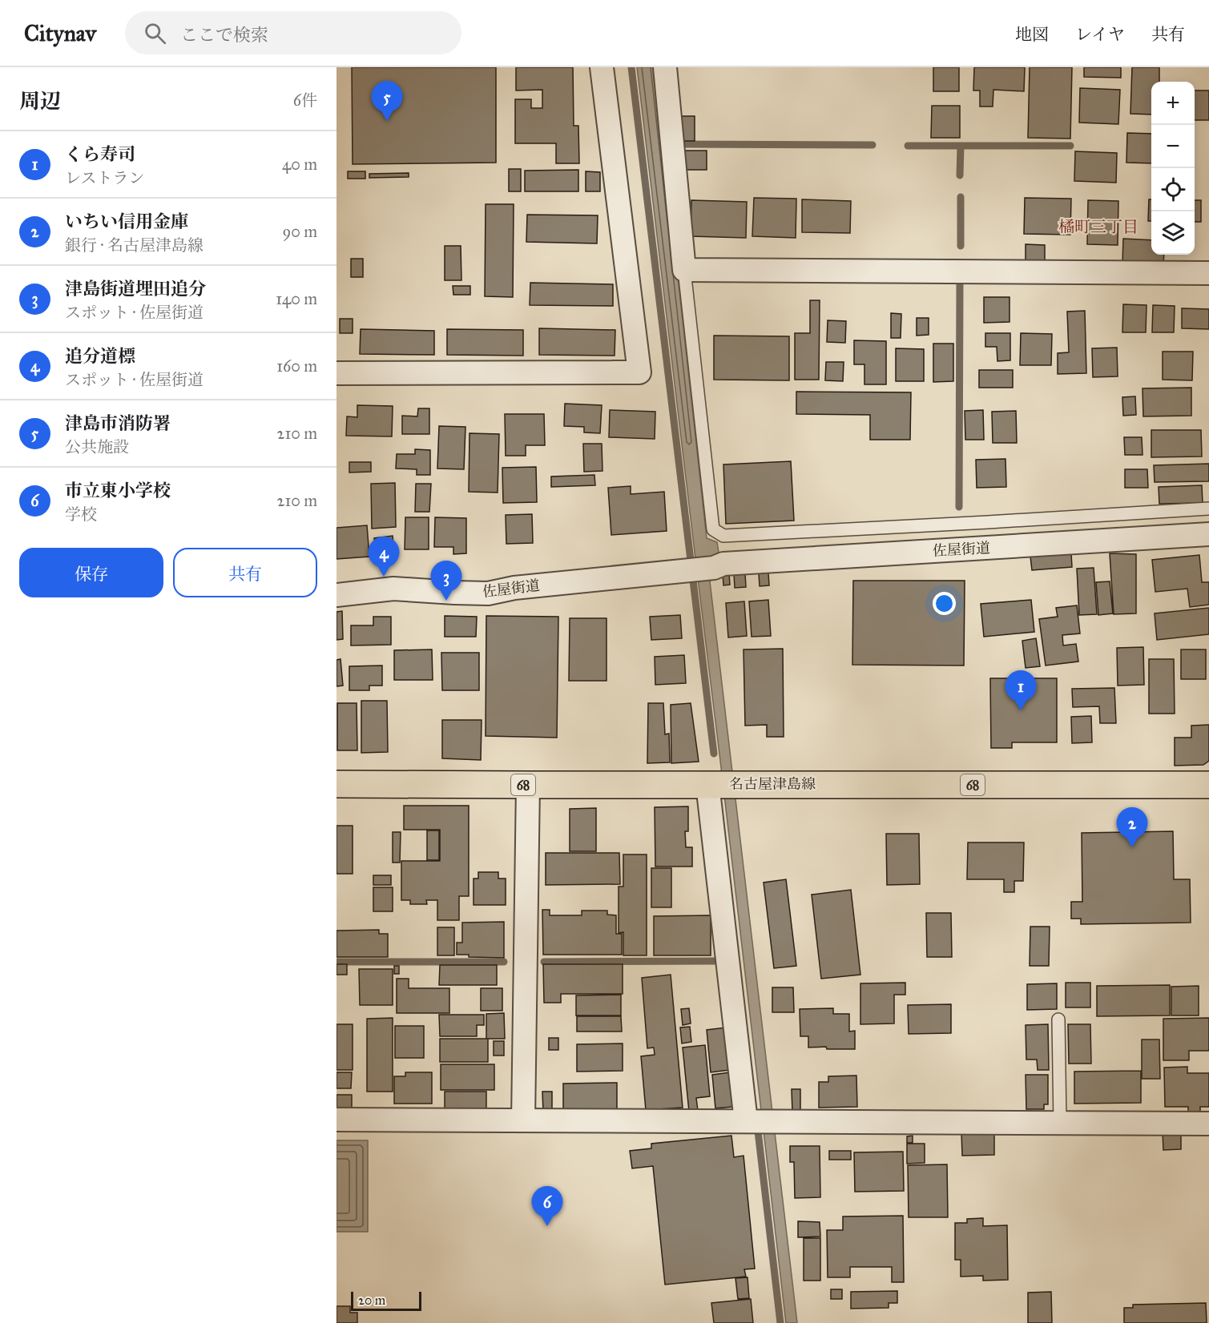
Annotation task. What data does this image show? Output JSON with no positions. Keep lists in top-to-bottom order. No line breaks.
{"streets":{"main road":["名古屋津島線","68"],"street":["佐屋街道"]},"districts":["橘町三丁目"],"scale_bar":"20 m","page":{"header":"Citynav","search":"ここで検索","nav":["地図","レイヤ","共有"],"heading":["周辺","6件"],"pins":["5","4","3","1","2","6"],"map_buttons":["+","−"],"list":[{"mark":"1","name":"くら寿司","note":"レストラン","value":"40 m"},{"mark":"2","name":"いちい信用金庫","note":"銀行 · 名古屋津島線","value":"90 m"},{"mark":"3","name":"津島街道埋田追分","note":"スポット · 佐屋街道","value":"140 m"},{"mark":"4","name":"追分道標","note":"スポット · 佐屋街道","value":"160 m"},{"mark":"5","name":"津島市消防署","note":"公共施設","value":"210 m"},{"mark":"6","name":"市立東小学校","note":"学校","value":"210 m"}],"buttons":["保存","共有"],"scale":"20 m"}}
